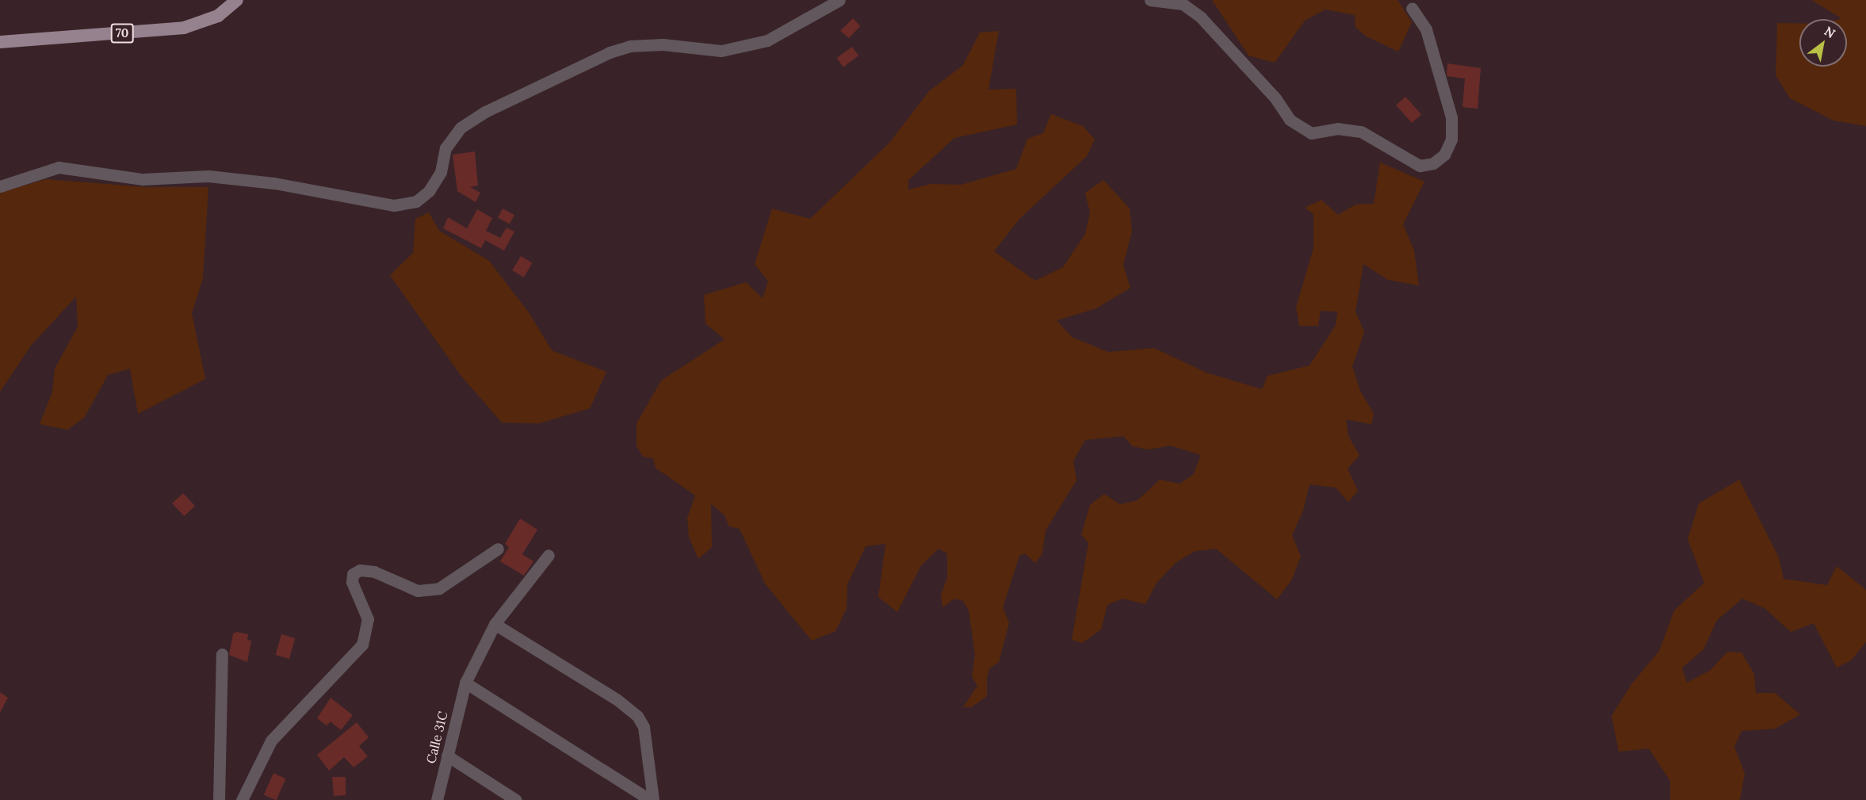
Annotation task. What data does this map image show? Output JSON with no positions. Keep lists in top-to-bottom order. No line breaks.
{"streets":{"main road":["70"],"street":["Calle 31C"]},"north":"top right"}
